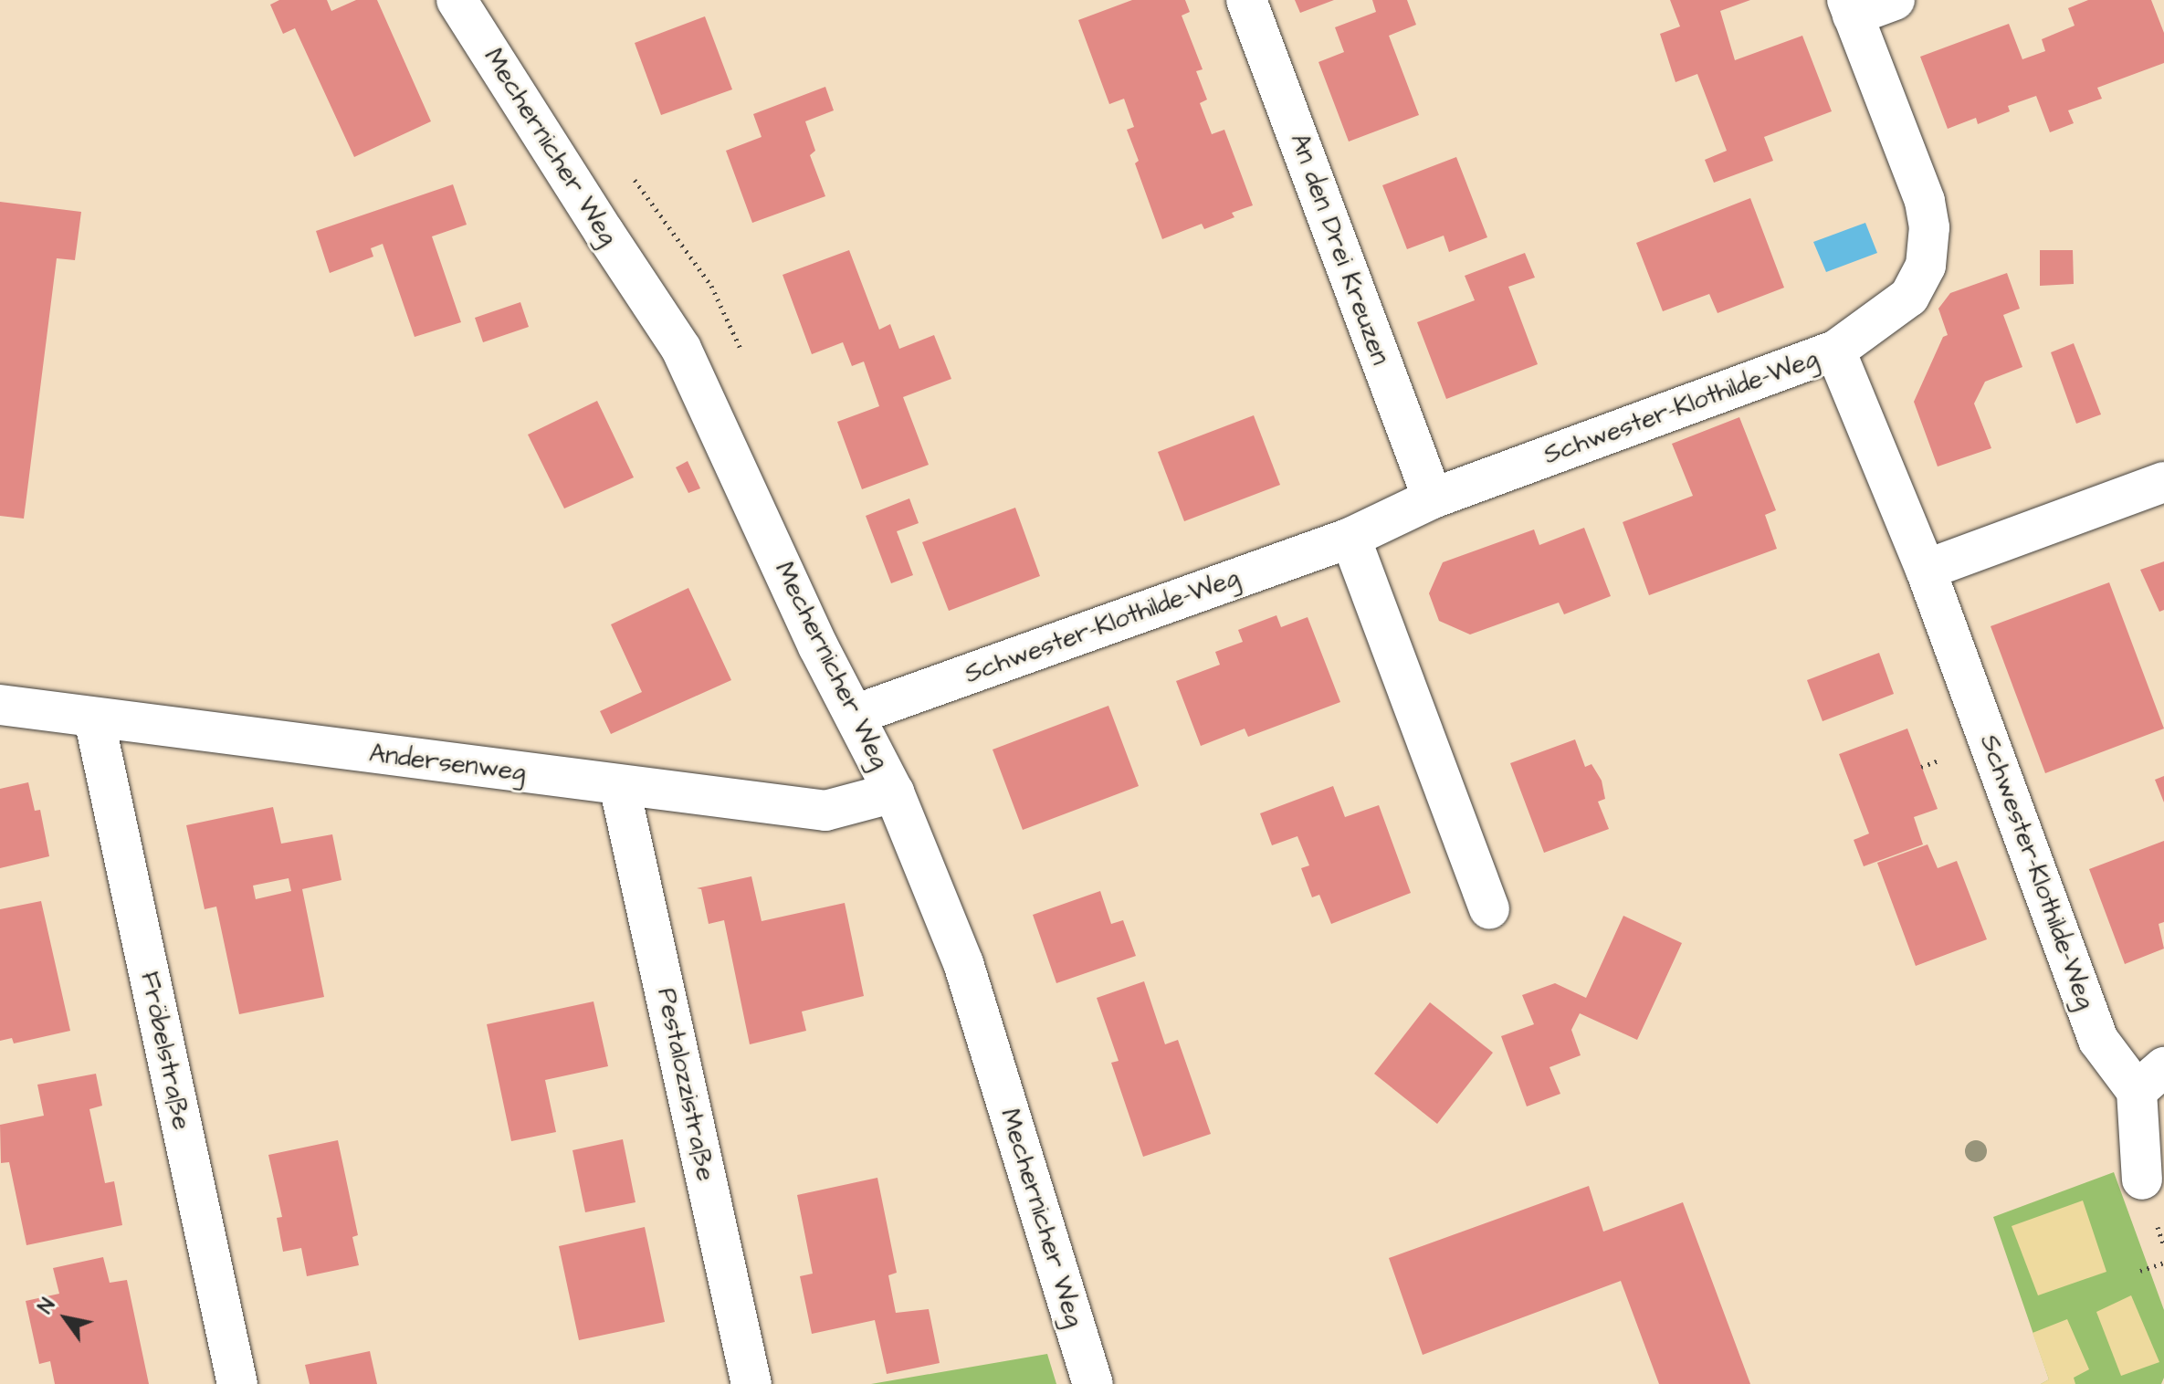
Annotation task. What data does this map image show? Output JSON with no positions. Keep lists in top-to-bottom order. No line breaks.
{"streets":{"street":["Mechernicher Weg","An den Drei Kreuzen","Schwester-Klothilde-Weg","Andersenweg","Fröbelstraße","Pestalozzistraße"]},"crossings":[["Mechernicher Weg","Schwester-Klothilde-Weg"],["Mechernicher Weg","Andersenweg"],["An den Drei Kreuzen","Schwester-Klothilde-Weg"],["Andersenweg","Fröbelstraße"],["Andersenweg","Pestalozzistraße"]],"north":"top left"}
